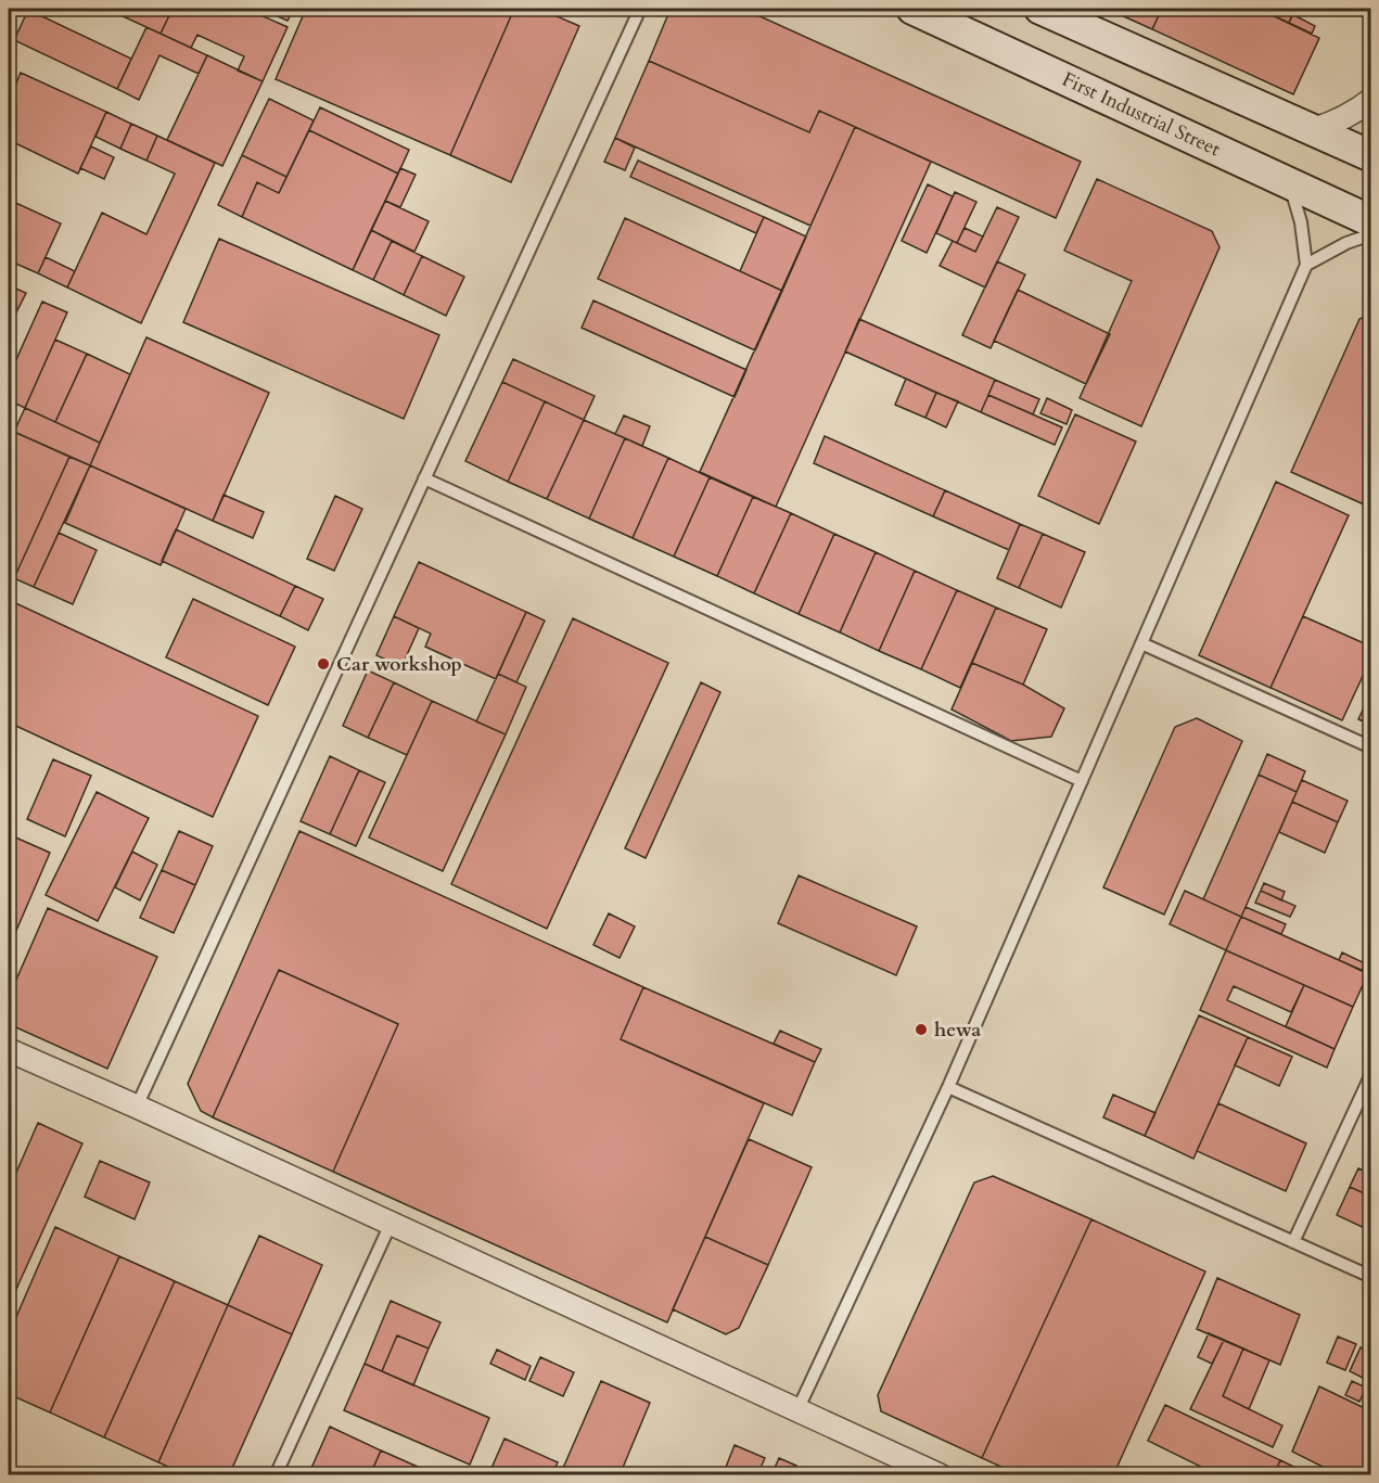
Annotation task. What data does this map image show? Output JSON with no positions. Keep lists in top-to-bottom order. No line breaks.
{"streets":{"main road":["First Industrial Street"]},"places":["Car workshop","hewa"]}
